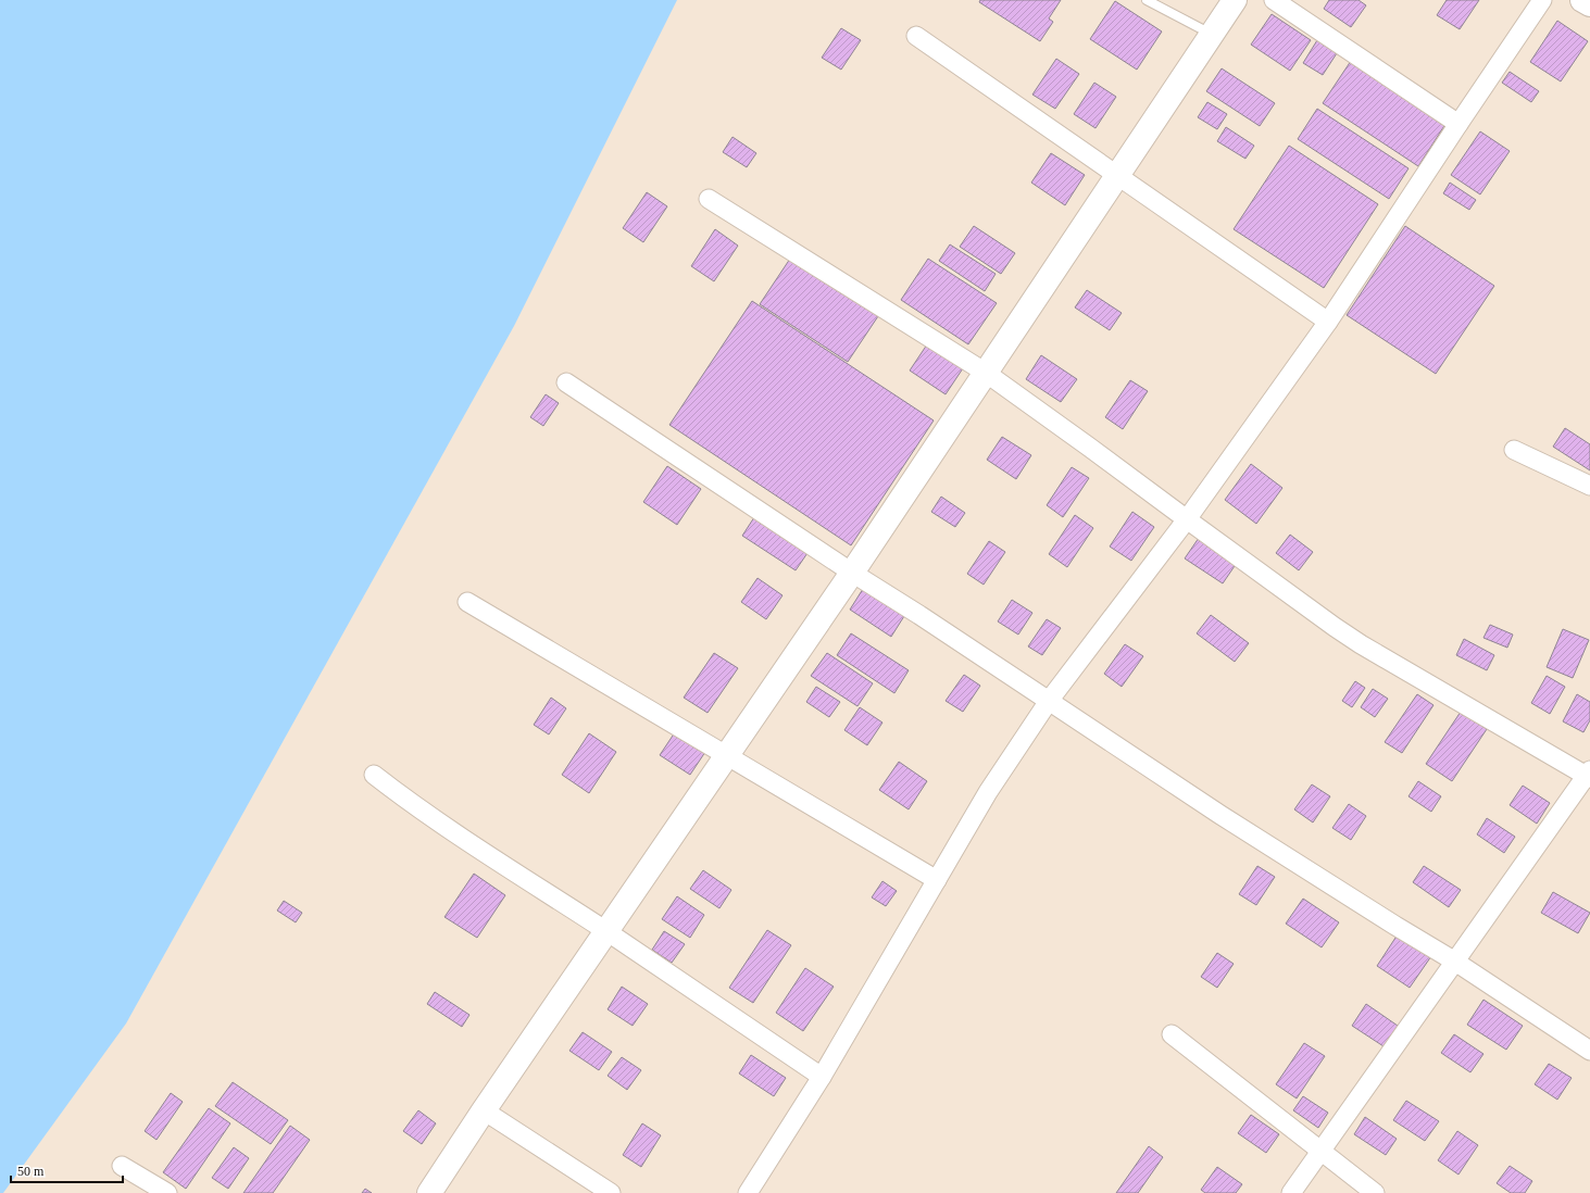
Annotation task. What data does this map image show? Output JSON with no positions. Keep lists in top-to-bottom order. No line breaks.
{"scale_bar":"50 m"}
